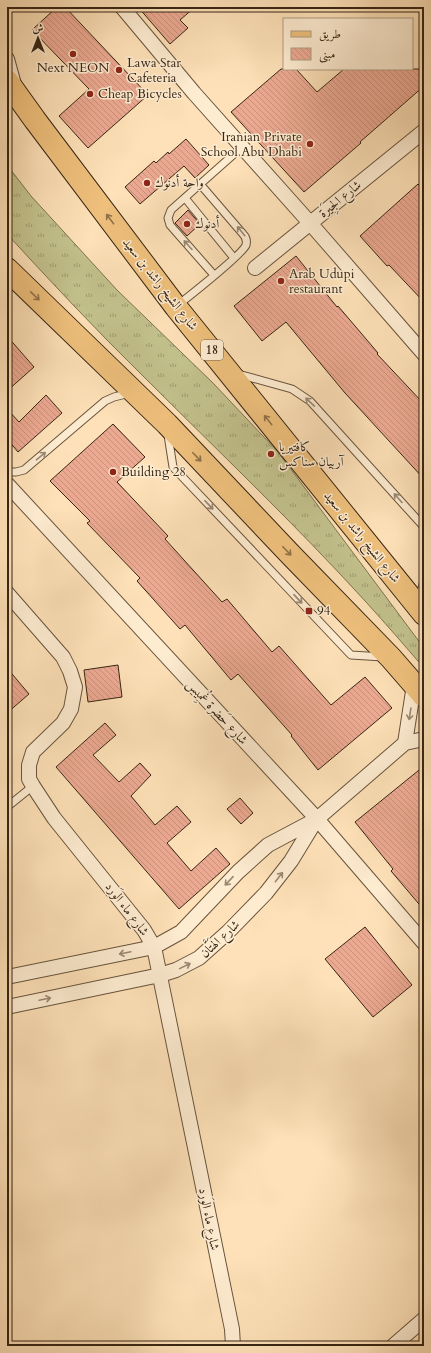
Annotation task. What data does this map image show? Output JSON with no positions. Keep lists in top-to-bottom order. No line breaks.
{"streets":{"main road":["شارع الشيخ راشد بن سعيد","18"],"street":["شارع الجِيرَة","شارع حَضرة غُمِيس","شارع ماء الوَرد","شارع الهَتَّان"]},"crossings":[["شارع حَضرة غُمِيس","شارع الهَتَّان"],["شارع ماء الوَرد","شارع الهَتَّان"]],"places":{"other":["Next NEON","Lawa Star Cafeteria","Cheap Bicycles","Iranian Private School Abu Dhabi","واحة أدنوك","أدنوك","Arab Udupi restaurant","كافتيريا آربيان سناكس","Building 28"],"transit":["94"]},"legend":["طريق","مبنى"],"north":"top"}
